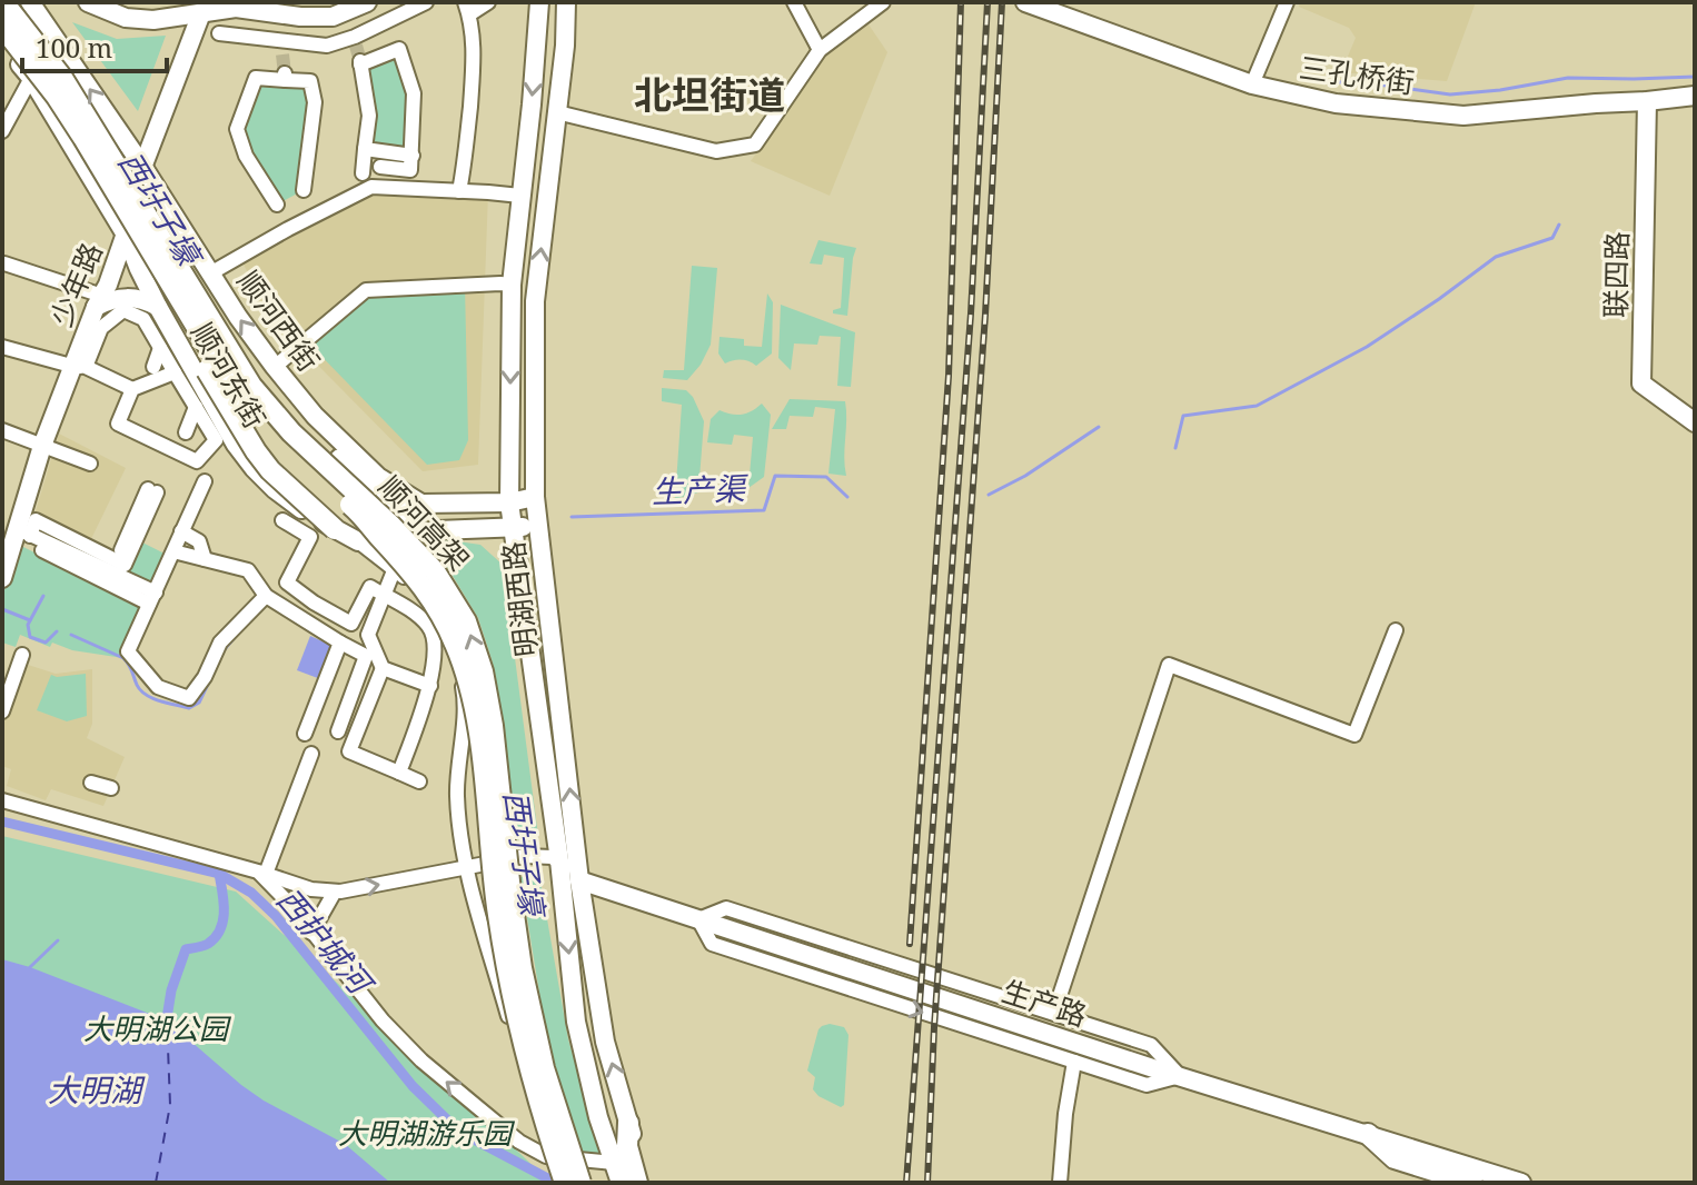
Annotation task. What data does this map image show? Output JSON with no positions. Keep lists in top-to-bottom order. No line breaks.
{"streets":{"highway":["顺河高架"],"main road":["三孔桥街","联四路","少年路","顺河西街","顺河东街","明湖西路","生产路"]},"crossings":[["三孔桥街","联四路"],["少年路","顺河西街"],["少年路","顺河东街"],["少年路","顺河高架"],["顺河西街","明湖西路"],["明湖西路","生产路"]],"one_way":["顺河西街"],"districts":["北坦街道"],"water":["西圩子壕","生产渠","西护城河","大明湖"],"parks":["大明湖公园","大明湖游乐园"],"scale_bar":"100 m"}
